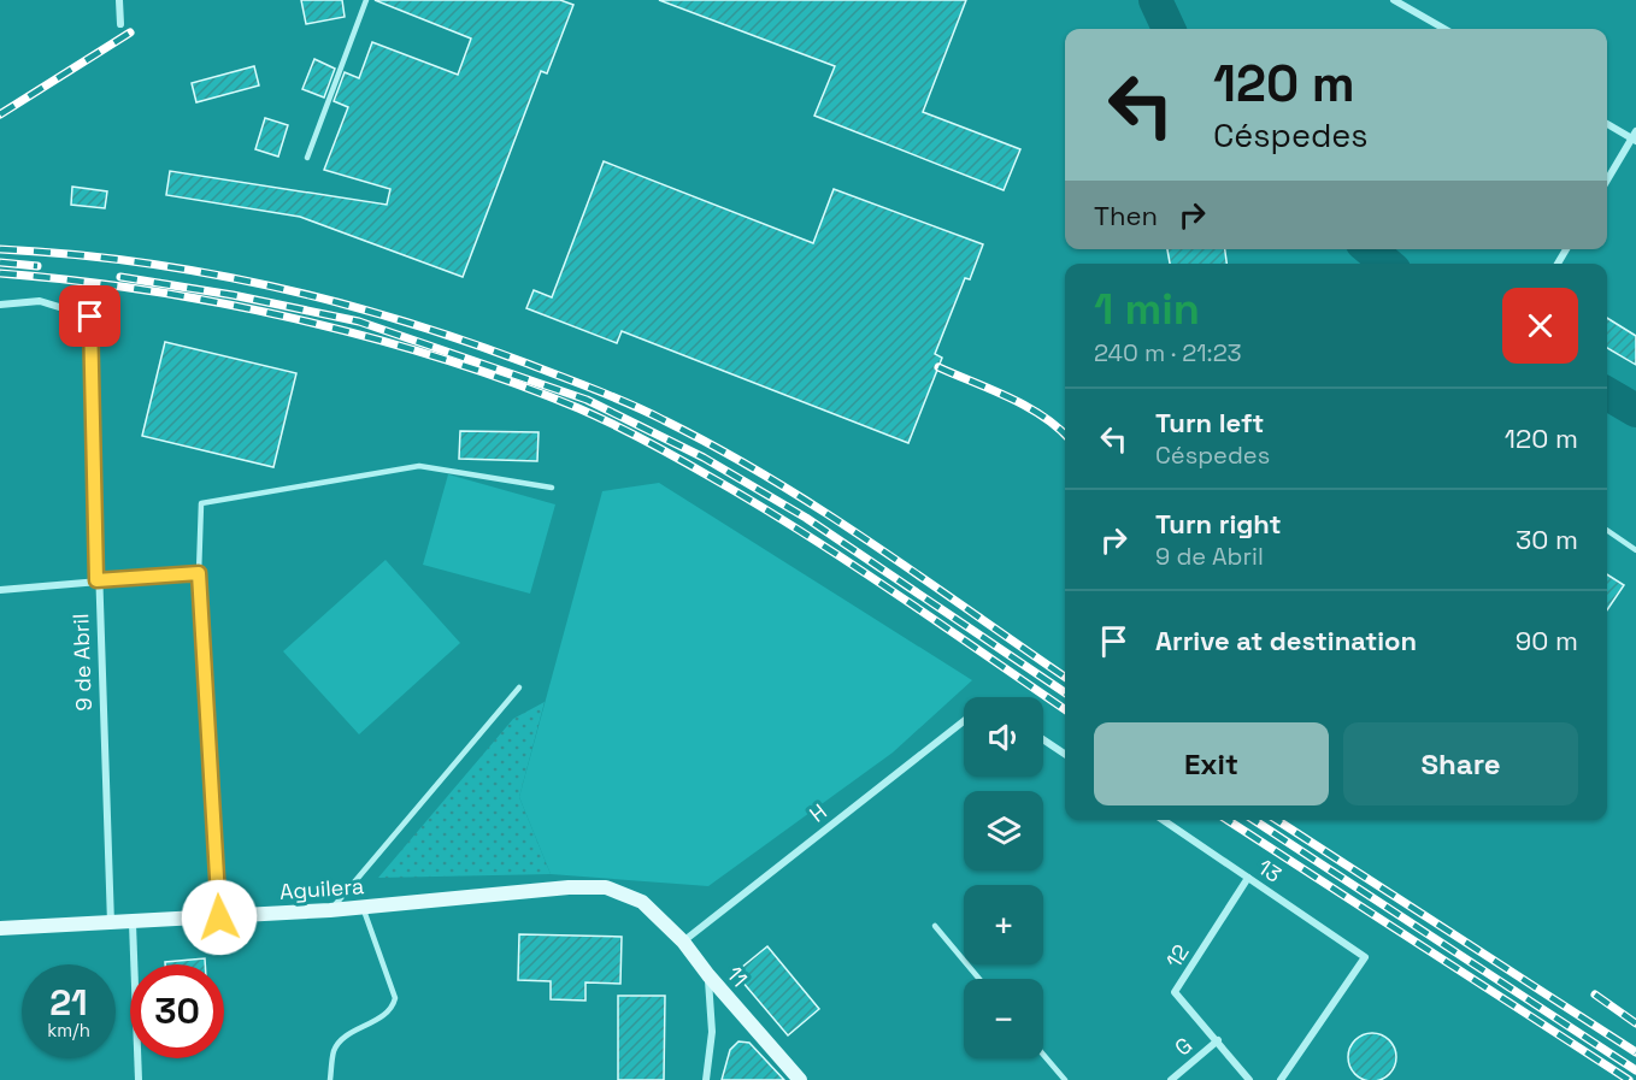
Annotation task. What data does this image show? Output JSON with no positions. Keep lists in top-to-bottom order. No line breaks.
{"streets":{"street":["9 de Abril","H","13","Aguilera","12","11","G"]},"crossings":[["9 de Abril","Aguilera"],["H","11"],["13","12"],["Aguilera","11"],["12","G"]],"page":{"turn":["120 m","Céspedes"],"then":"Then","heading":["1 min","240 m · 21:23"],"list":[{"name":"Turn left","note":"Céspedes","value":"120 m"},{"name":"Turn right","note":"9 de Abril","value":"30 m"},{"name":"Arrive at destination","value":"90 m"}],"map_buttons":["+","−"],"buttons":["Exit","Share"],"speed":"21 km/h","limit":"30"}}
